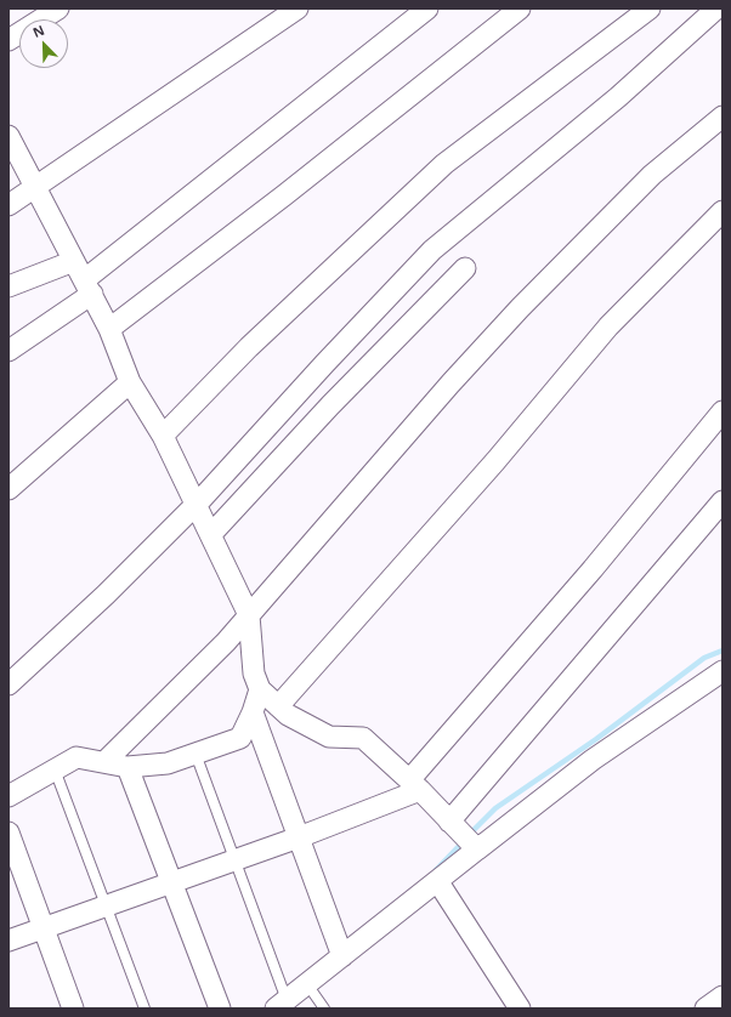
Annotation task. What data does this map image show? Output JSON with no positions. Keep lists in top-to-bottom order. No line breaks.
{"north":"top left"}
